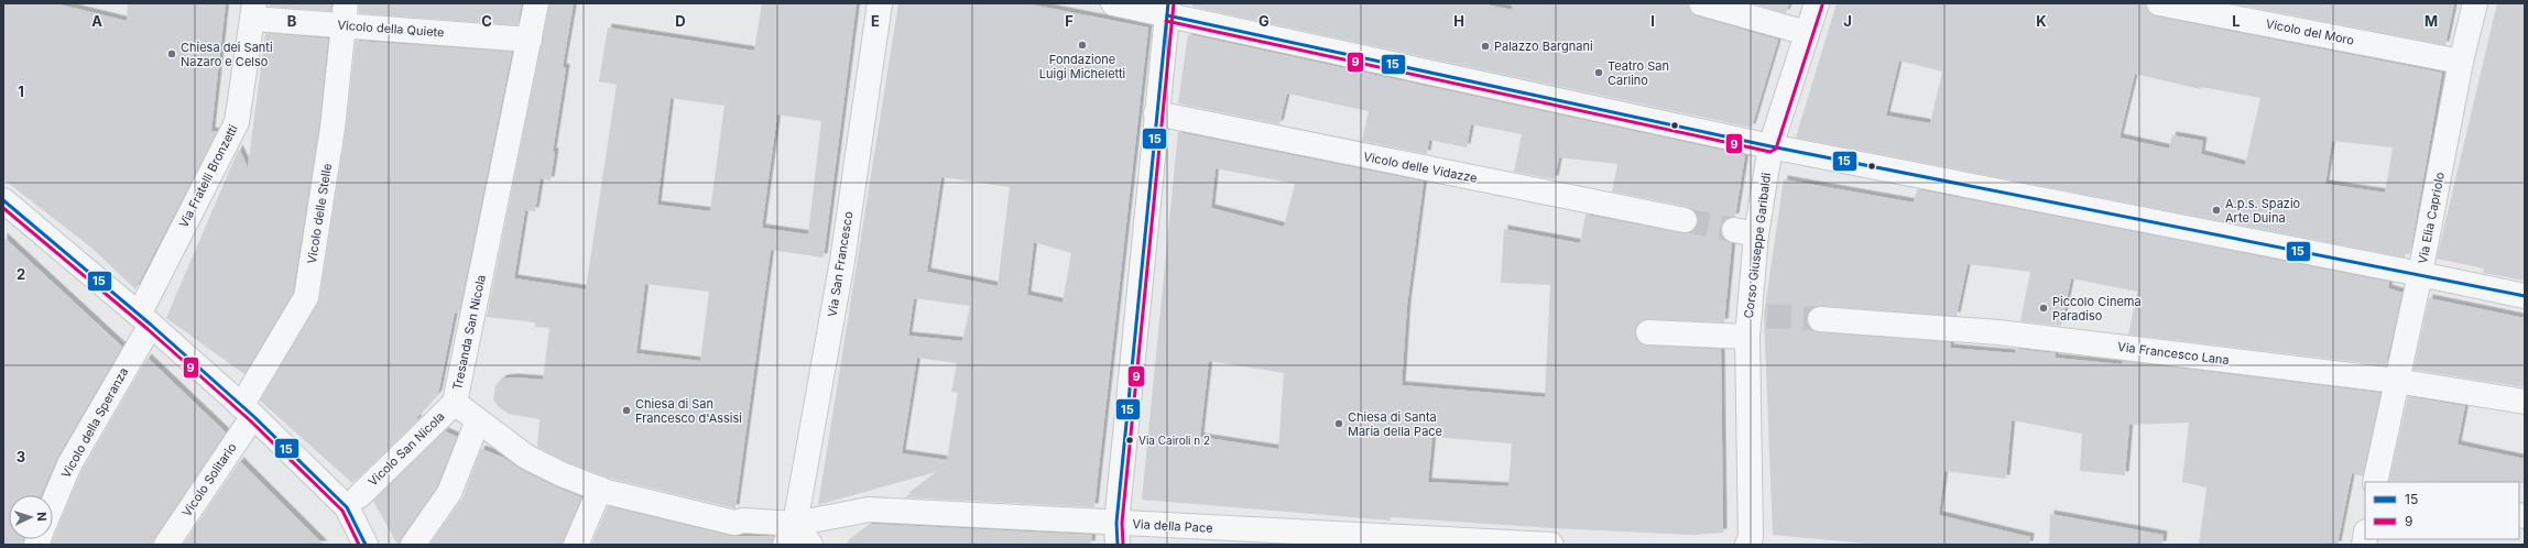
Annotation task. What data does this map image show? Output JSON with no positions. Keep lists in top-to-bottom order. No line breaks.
{"streets":{"street":["Vicolo della Quiete","Vicolo del Moro","Vicolo delle Vidazze","Via Fratelli Bronzetti","Vicolo delle Stelle","Via Elia Capriolo","Corso Giuseppe Garibaldi","Via San Francesco","Tresanda San Nicola","Via Francesco Lana","Vicolo della Speranza","Vicolo San Nicola","Vicolo Solitario","Via della Pace"]},"crossings":[["Vicolo della Quiete","Via Fratelli Bronzetti"],["Vicolo della Quiete","Vicolo delle Stelle"],["Vicolo della Quiete","Tresanda San Nicola"],["Vicolo del Moro","Via Elia Capriolo"],["Via Fratelli Bronzetti","Vicolo della Speranza"],["Vicolo delle Stelle","Vicolo Solitario"],["Via Elia Capriolo","Via Francesco Lana"],["Via San Francesco","Tresanda San Nicola"],["Via San Francesco","Via della Pace"],["Tresanda San Nicola","Vicolo San Nicola"],["Tresanda San Nicola","Via della Pace"]],"places":["Fondazione Luigi Micheletti","Palazzo Bargnani","Chiesa dei Santi Nazaro e Celso","Teatro San Carlino","A.p.s. Spazio Arte Duina","Piccolo Cinema Paradiso","Chiesa di San Francesco d'Assisi","Chiesa di Santa Maria della Pace","Via Cairoli n 2"],"lines":["transit line 15","transit line 9"],"legend":["15","9"],"north":"right","grid":{"columns":["A","B","C","D","E","F","G","H","I","J","K","L","M"],"rows":["1","2","3"]}}
